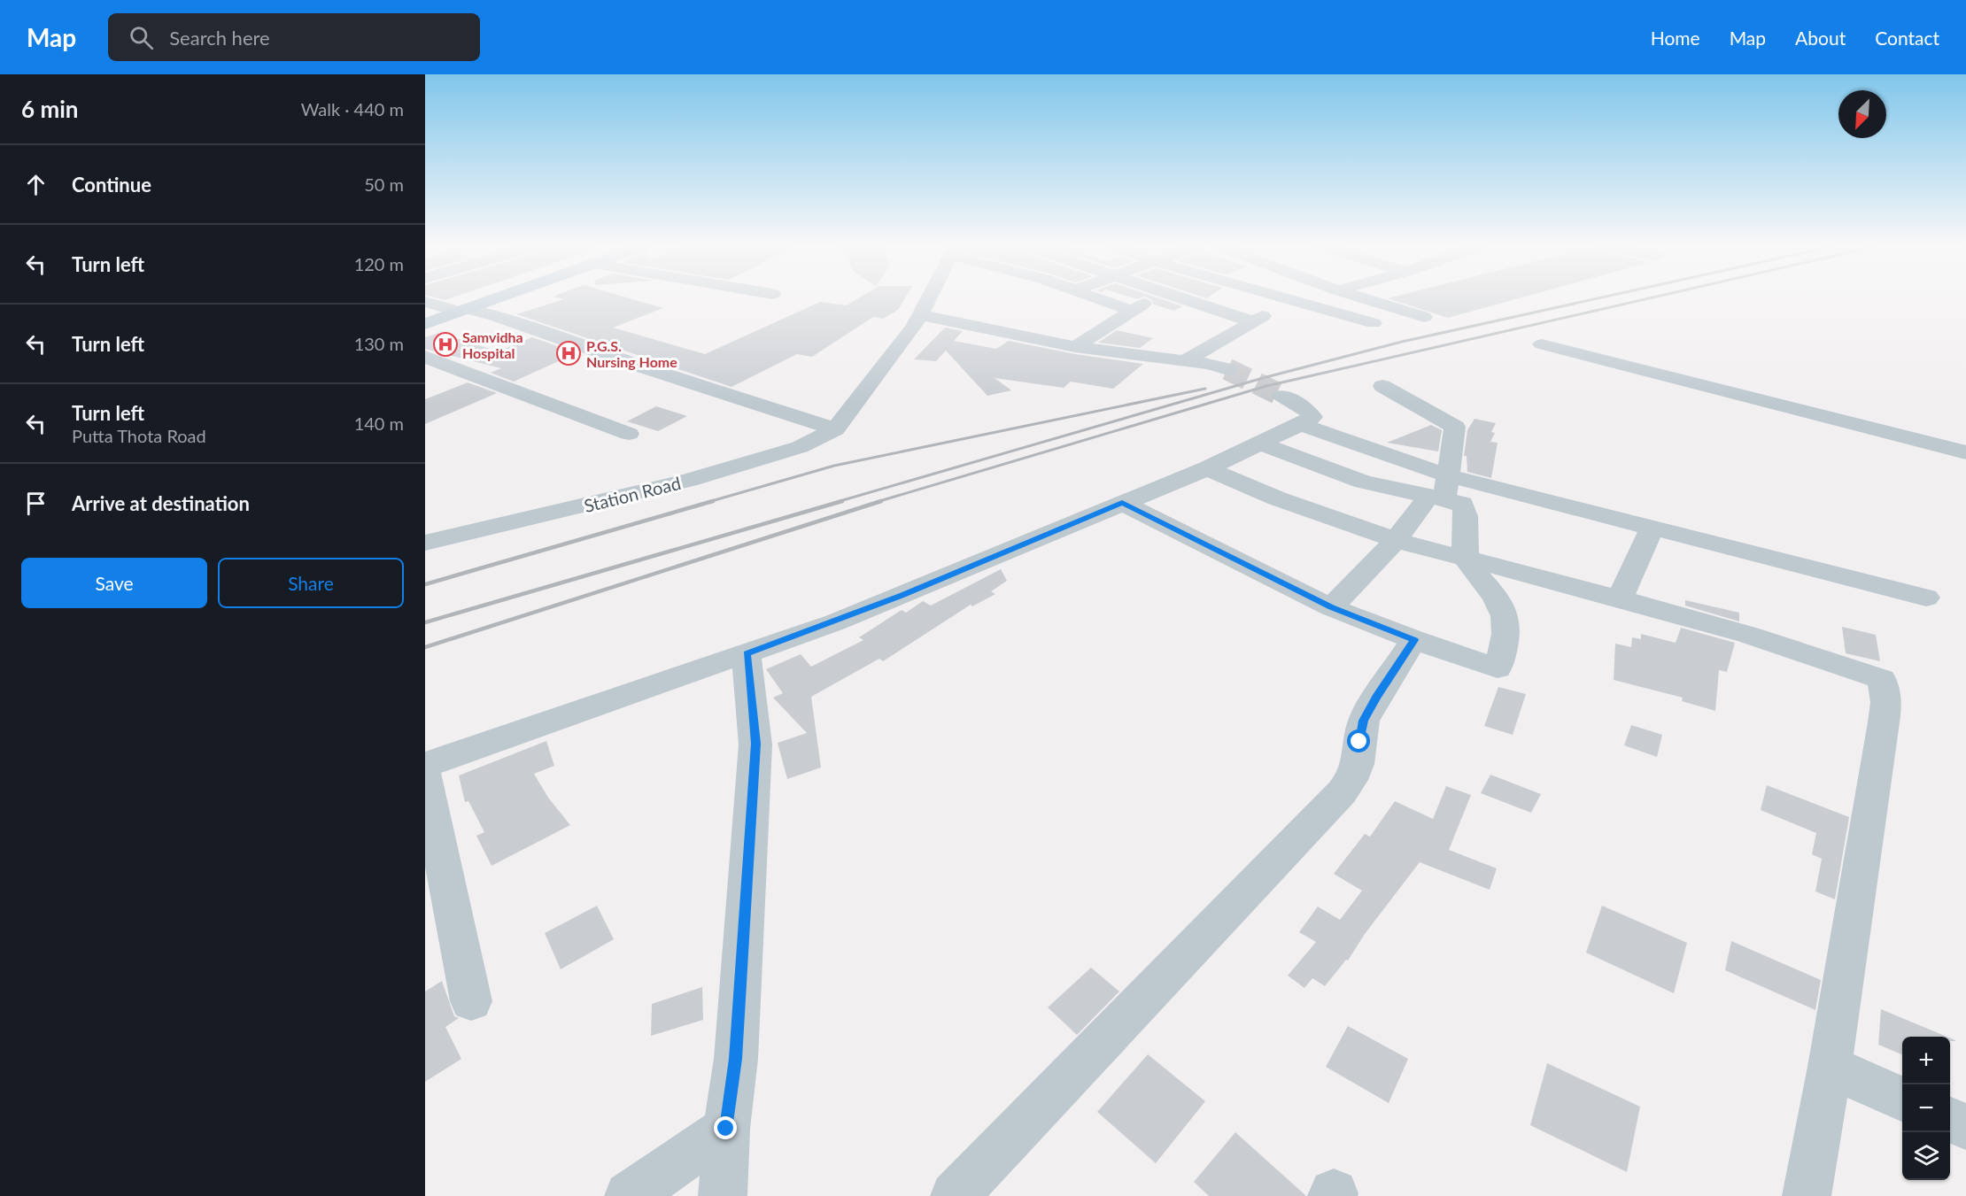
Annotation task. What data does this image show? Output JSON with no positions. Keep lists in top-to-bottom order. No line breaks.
{"streets":{"street":["Station Road"]},"places":{"hospital":["Samvidha Hospital","P.G.S. Nursing Home"]},"north":"bottom left","page":{"header":"Map","search":"Search here","nav":["Home","Map","About","Contact"],"heading":["6 min","Walk · 440 m"],"list":[["Continue","50 m"],["Turn left","120 m"],["Turn left","130 m"],["Turn left","Putta Thota Road","140 m"],"Arrive at destination"],"buttons":["Save","Share"],"map_buttons":["+","−"]}}
